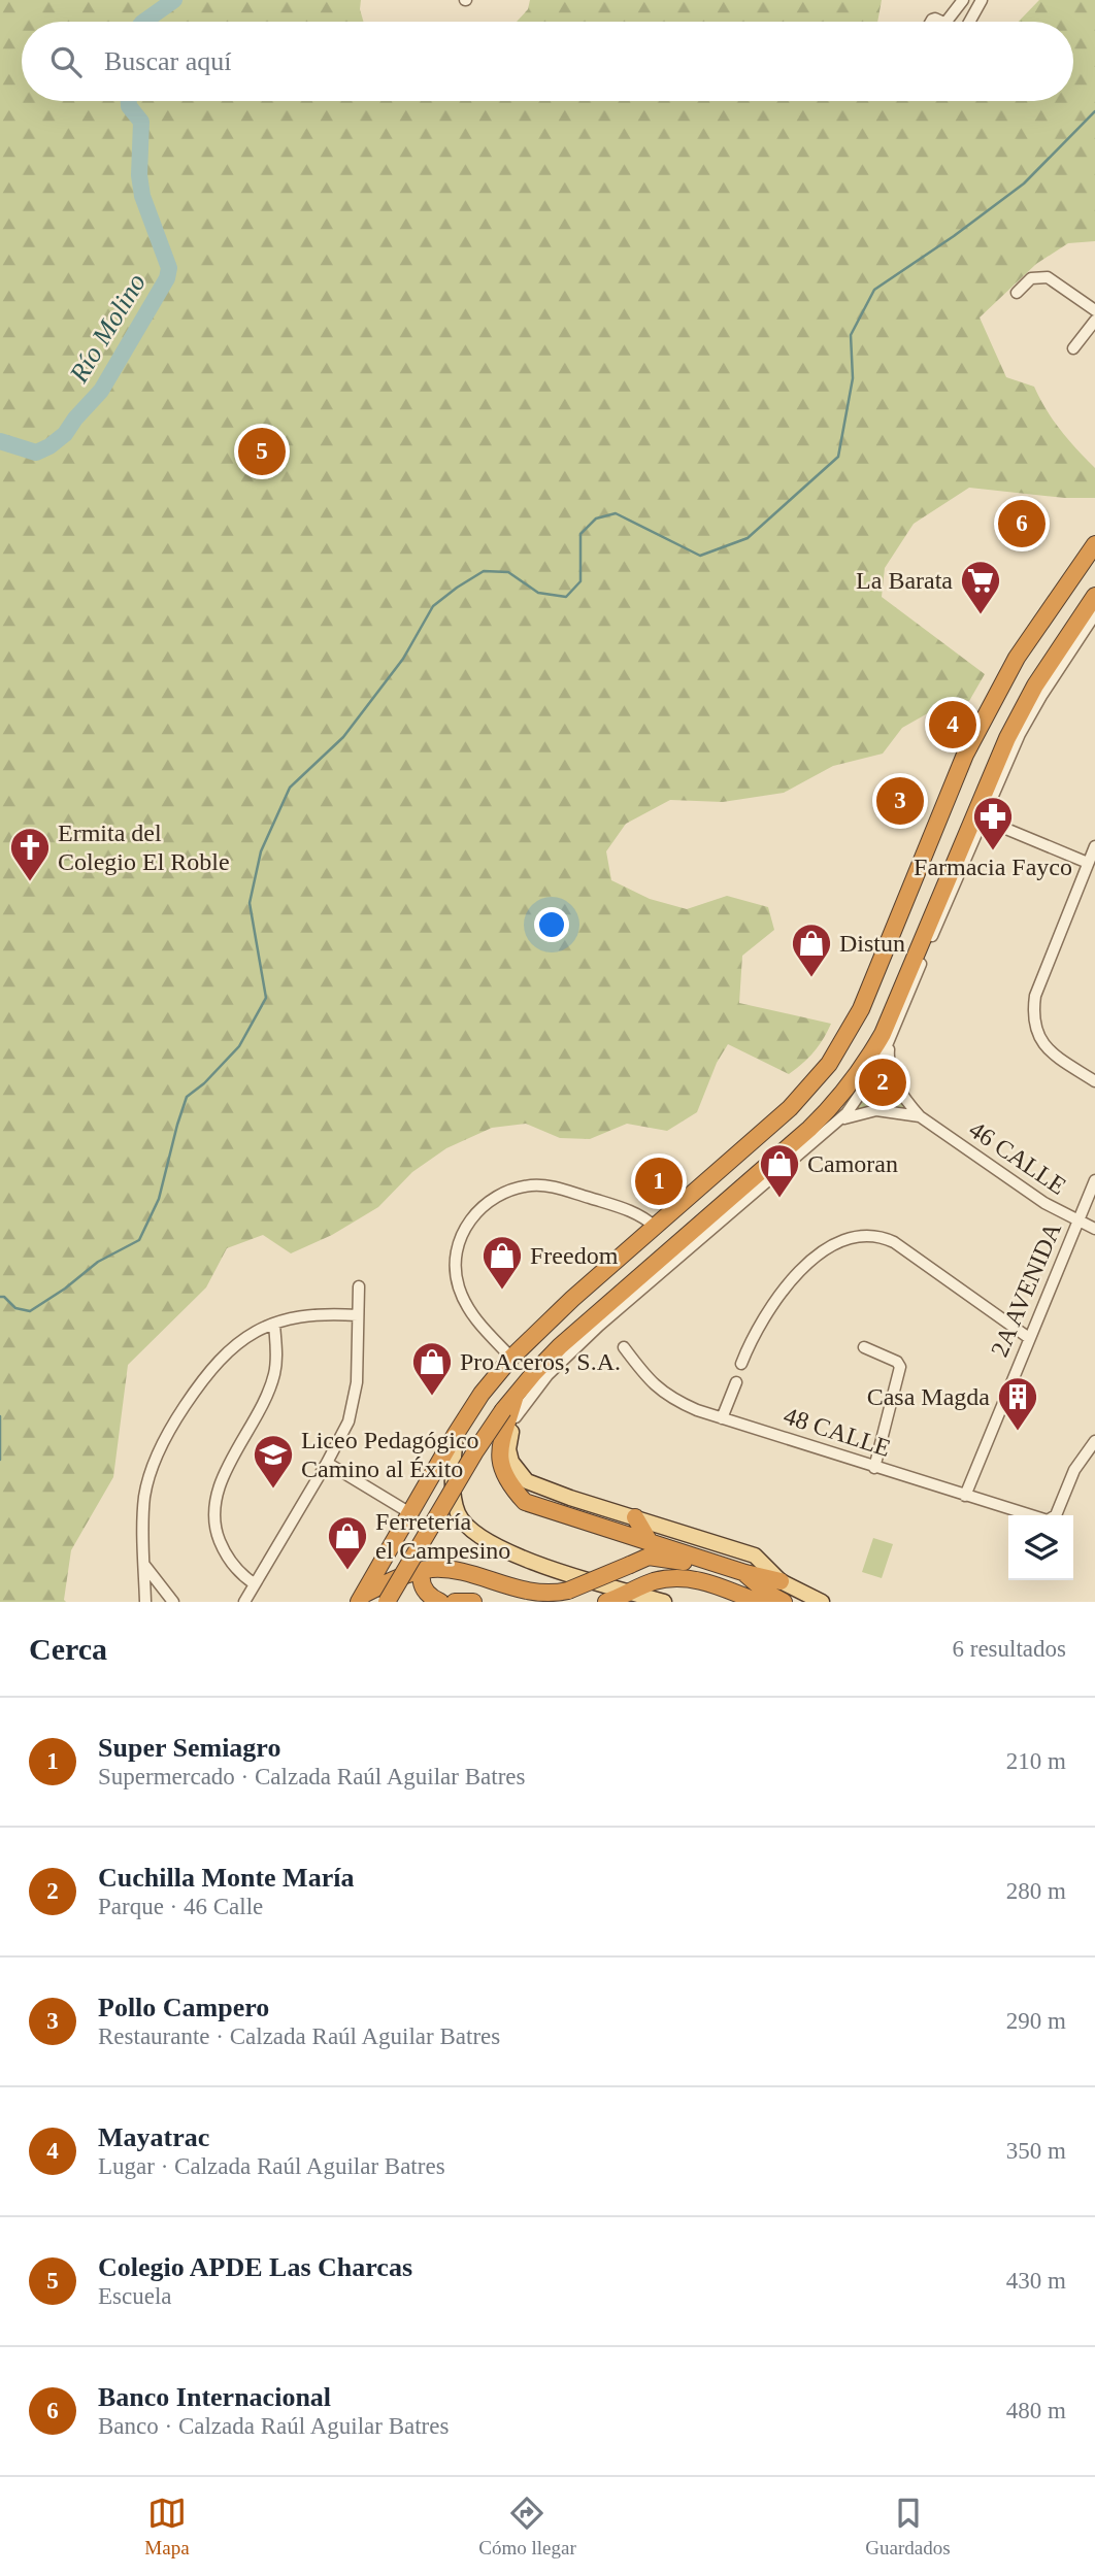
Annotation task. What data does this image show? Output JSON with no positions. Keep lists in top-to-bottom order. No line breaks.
{"streets":{"street":["46 CALLE","2A AVENIDA","48 CALLE"]},"crossings":[["46 CALLE","2A AVENIDA"],["2A AVENIDA","48 CALLE"]],"water":["Río Molino"],"places":{"supermarket":["La Barata"],"pharmacy":["Farmacia Fayco"],"church":["Ermita del Colegio El Roble"],"shop":["Distun","Camoran","Freedom","ProAceros, S.A.","Ferretería el Campesino"],"building":["Casa Magda"],"school or university":["Liceo Pedagógico Camino al Éxito"]},"page":{"search":"Buscar aquí","pins":["5","6","4","3","2","1"],"heading":["Cerca","6 resultados"],"list":[{"mark":"1","name":"Super Semiagro","note":"Supermercado · Calzada Raúl Aguilar Batres","value":"210 m"},{"mark":"2","name":"Cuchilla Monte María","note":"Parque · 46 Calle","value":"280 m"},{"mark":"3","name":"Pollo Campero","note":"Restaurante · Calzada Raúl Aguilar Batres","value":"290 m"},{"mark":"4","name":"Mayatrac","note":"Lugar · Calzada Raúl Aguilar Batres","value":"350 m"},{"mark":"5","name":"Colegio APDE Las Charcas","note":"Escuela","value":"430 m"},{"mark":"6","name":"Banco Internacional","note":"Banco · Calzada Raúl Aguilar Batres","value":"480 m"}],"nav":["Mapa","Cómo llegar","Guardados"]}}
